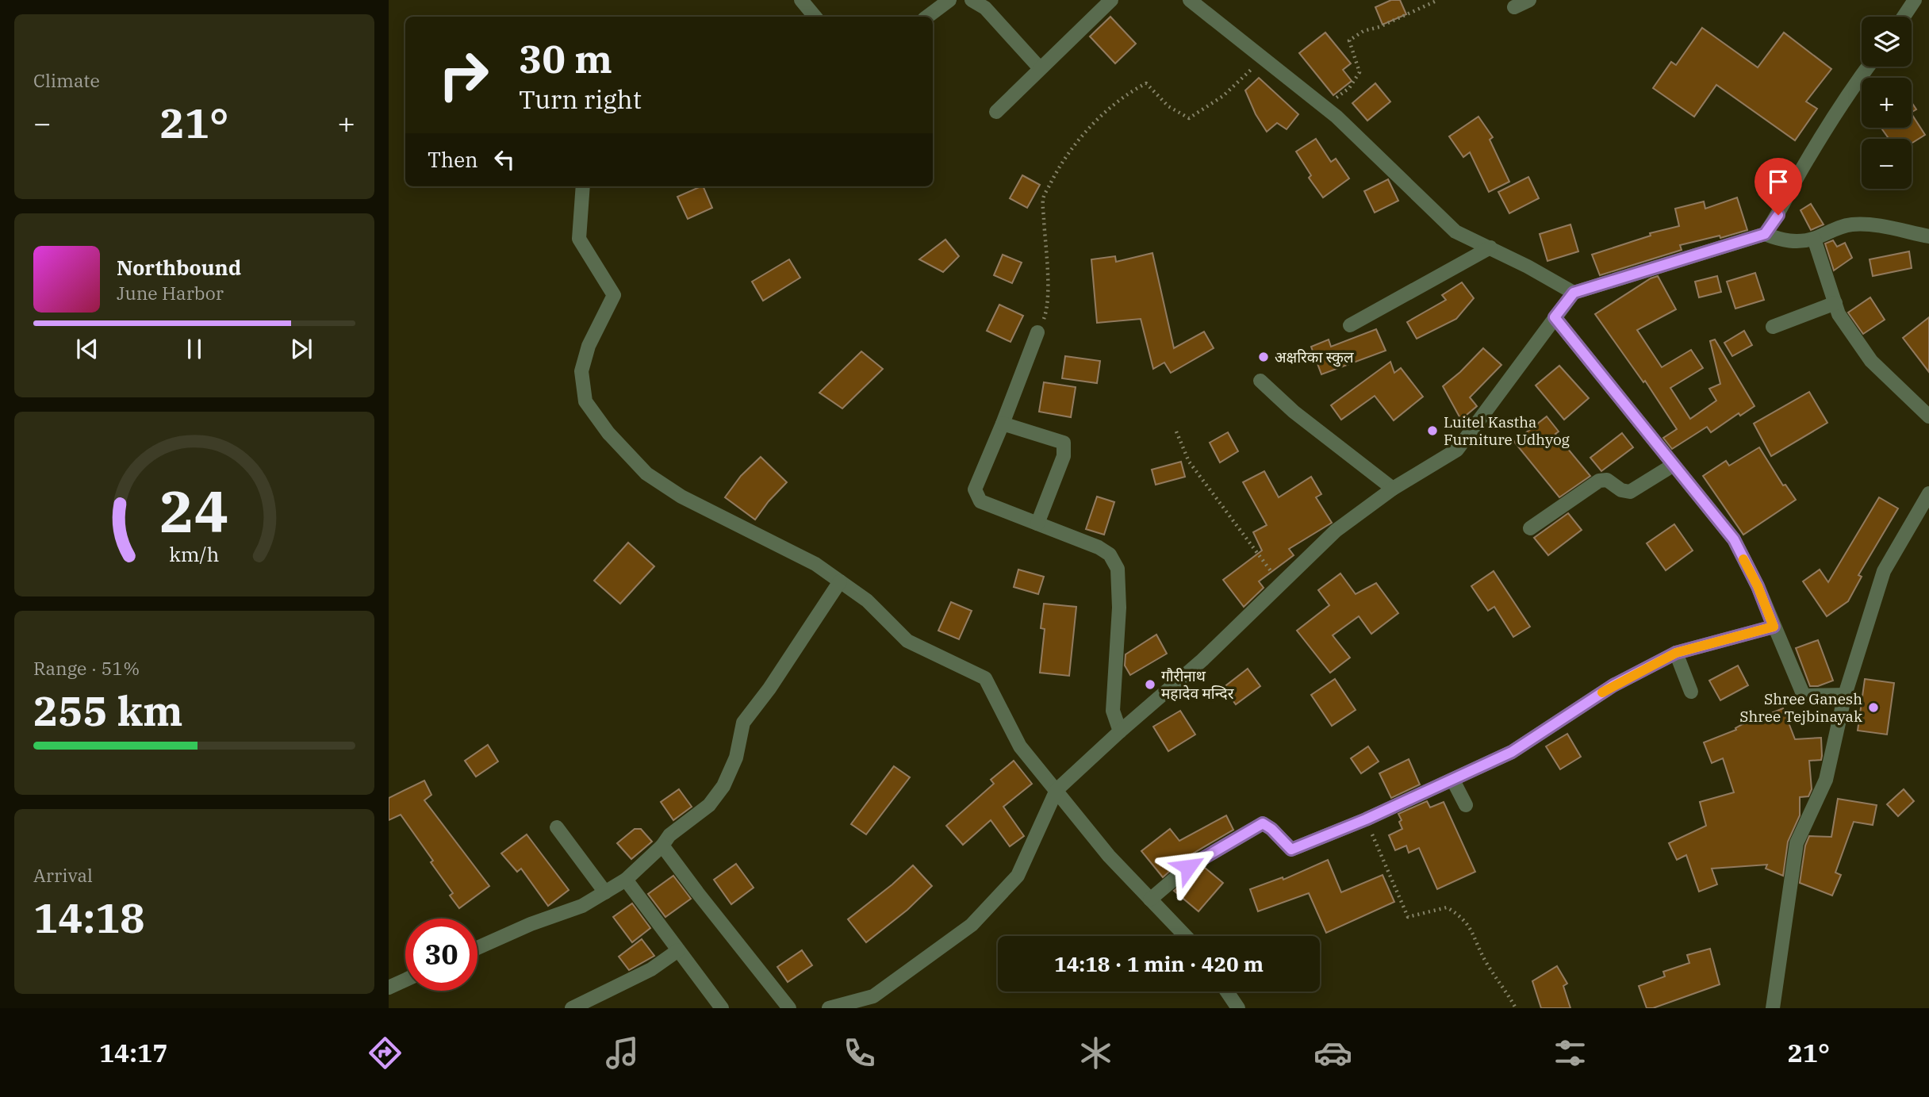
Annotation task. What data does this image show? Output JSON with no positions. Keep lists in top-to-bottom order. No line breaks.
{"places":["अक्षरिका स्कुल","Luitel Kastha Furniture Udhyog","गौरीनाथ महादेव मन्दिर","Shree Ganesh Shree Tejbinayak"],"page":{"tile":["Climate",["Range · 51%","255 km"],["Arrival","14:18"]],"map_buttons":["+","−"],"turn":["30 m","Turn right"],"heat":["−","21°","+"],"then":"Then","song":["Northbound","June Harbor"],"limit":"30","trip":"14:18 · 1 min · 420 m","tabs":["14:17","21°"],"gauge":["24","km/h"]}}
